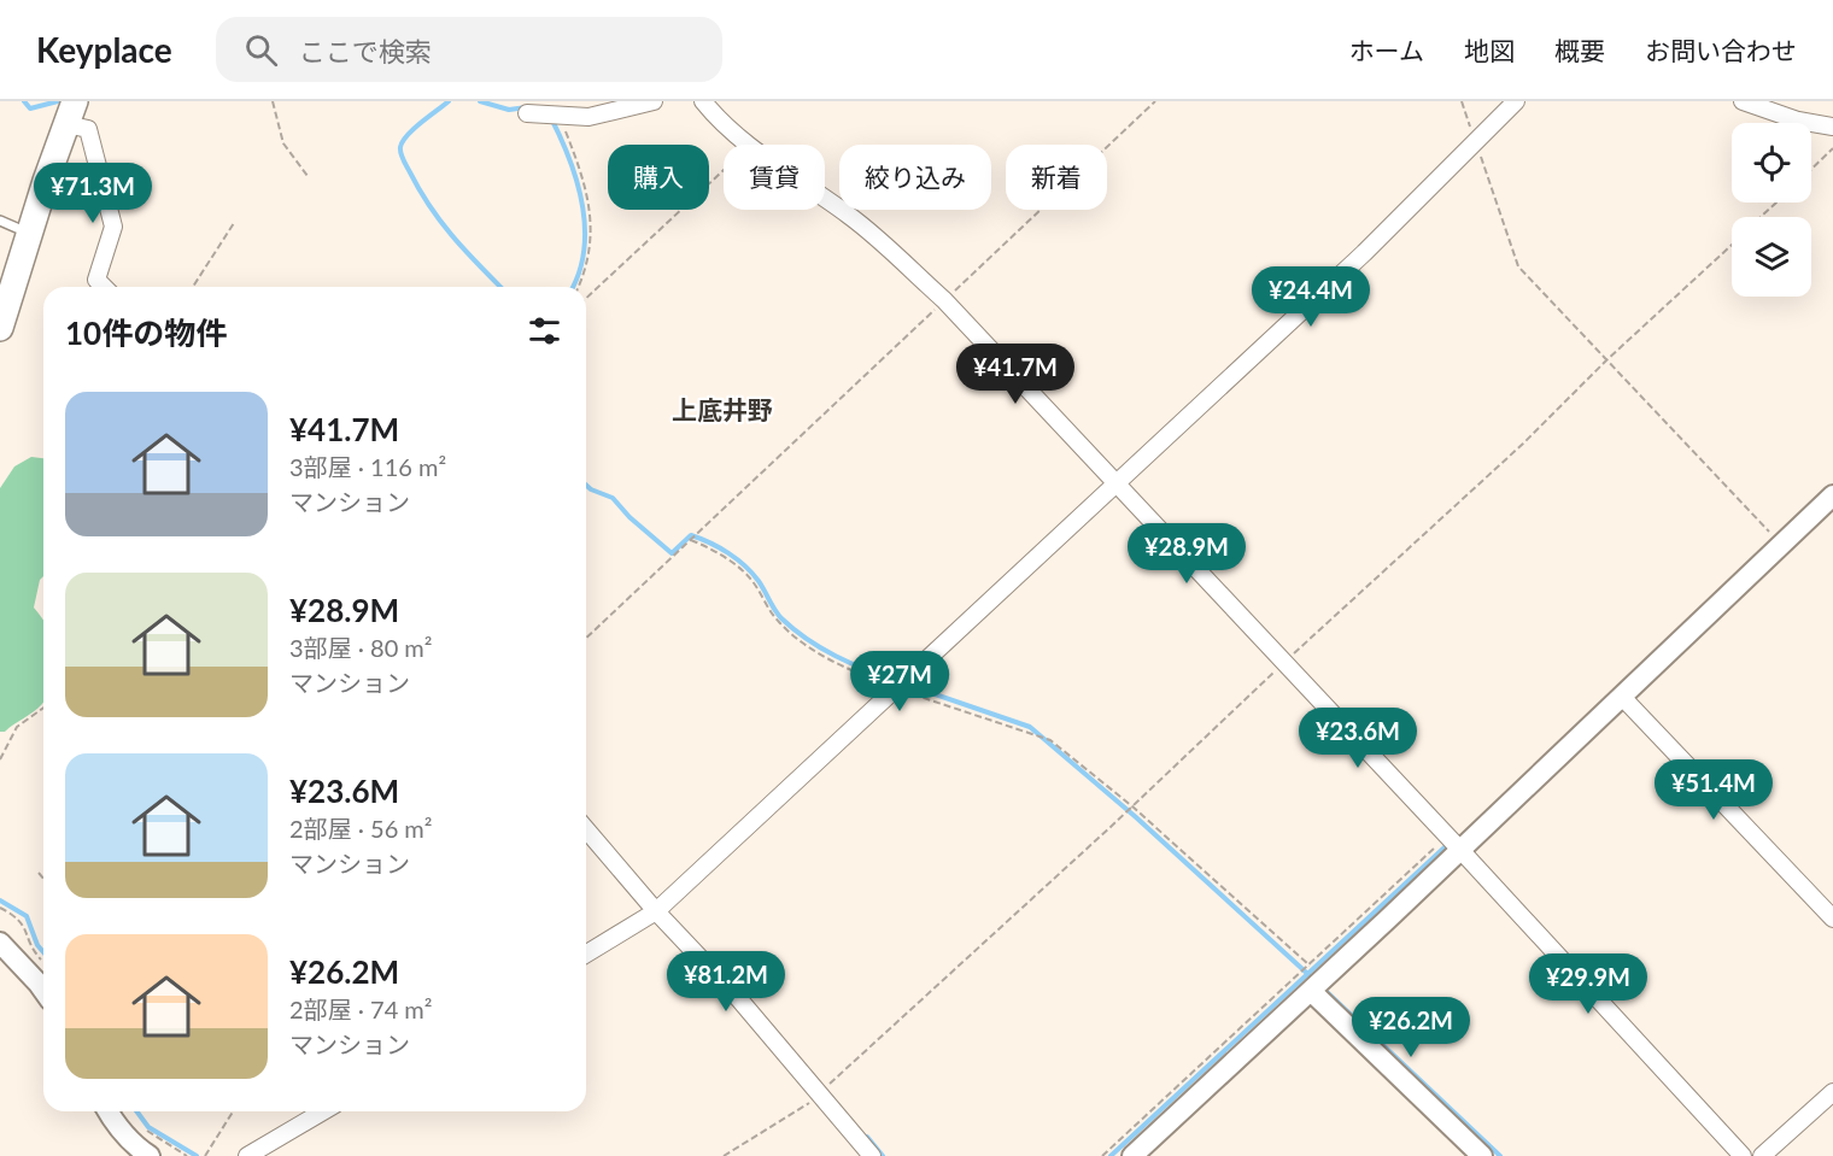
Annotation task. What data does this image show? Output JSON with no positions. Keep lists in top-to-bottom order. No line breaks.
{"districts":["上底井野"],"page":{"header":"Keyplace","search":"ここで検索","nav":["ホーム","地図","概要","お問い合わせ"],"chip":["購入","賃貸","絞り込み","新着"],"price":["¥71.3M","¥24.4M","¥41.7M","¥28.9M","¥27M","¥23.6M","¥51.4M","¥81.2M","¥29.9M","¥26.2M"],"heading":"10件の物件","list":[{"name":"¥41.7M","note":"3部屋 · 116 m² · マンション"},{"name":"¥28.9M","note":"3部屋 · 80 m² · マンション"},{"name":"¥23.6M","note":"2部屋 · 56 m² · マンション"},{"name":"¥26.2M","note":"2部屋 · 74 m² · マンション"}]}}
